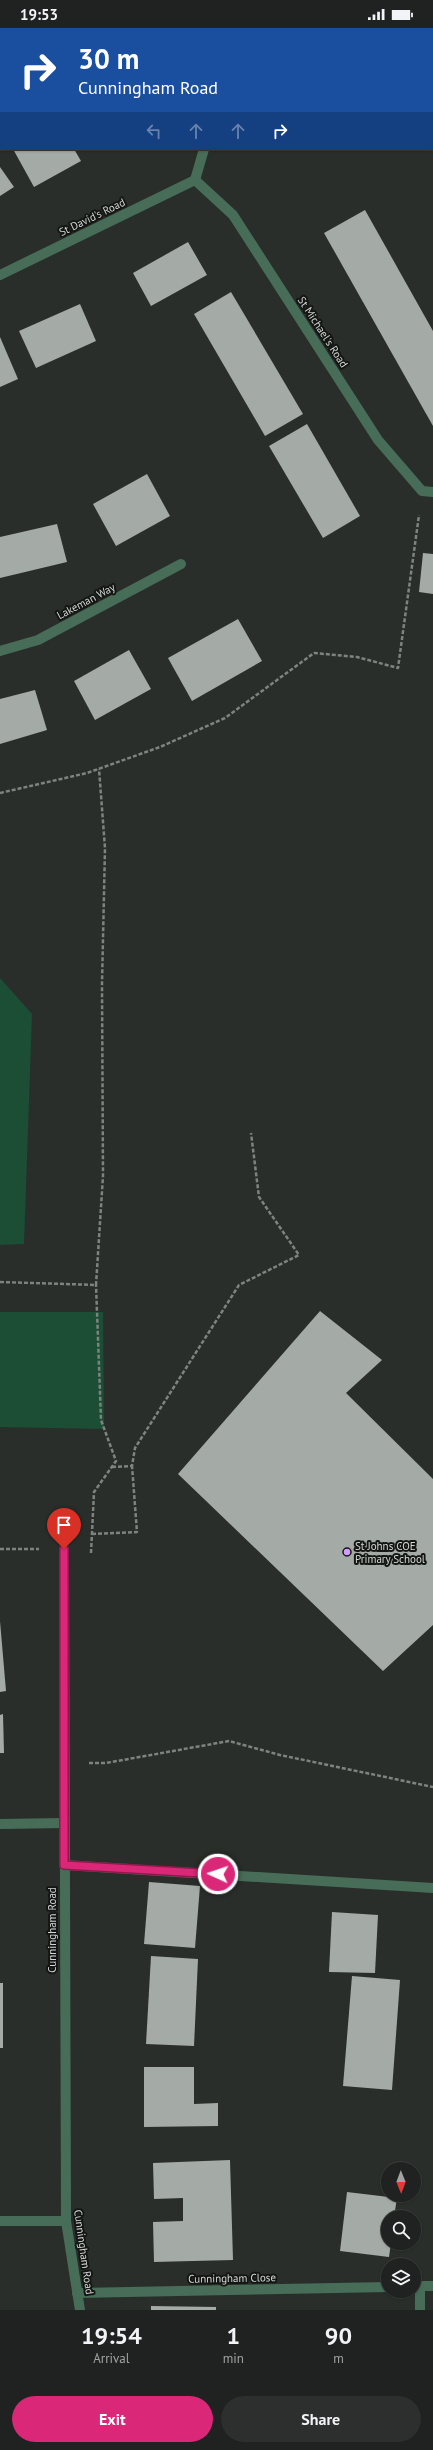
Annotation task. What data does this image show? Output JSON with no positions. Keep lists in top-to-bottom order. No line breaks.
{"streets":{"street":["St David's Road","St Michael's Road","Lakeman Way","Cunningham Road","Cunningham Close"]},"crossings":[["St David's Road","St Michael's Road"],["Cunningham Road","Cunningham Close"]],"places":["St Johns COE Primary School"],"north":"bottom","page":{"status":"19:53","turn":["30 m","Cunningham Road"],"eta":["19:54","Arrival","1","min","90","m"],"buttons":["Exit","Share"]}}
